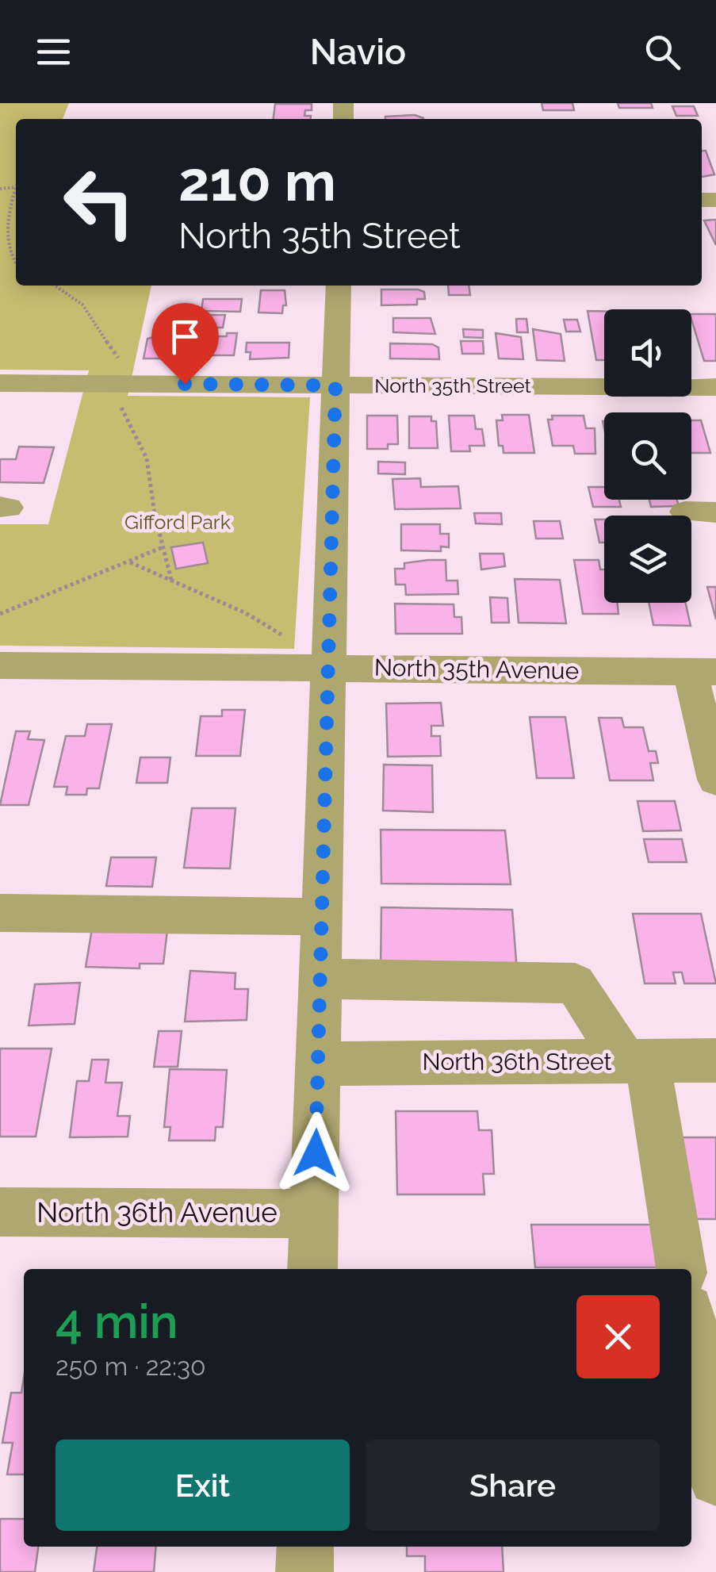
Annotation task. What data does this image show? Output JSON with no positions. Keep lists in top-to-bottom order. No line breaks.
{"streets":{"street":["North 35th Street","North 35th Avenue","North 36th Street","North 36th Avenue"]},"parks":["Gifford Park"],"page":{"header":"Navio","turn":["210 m","North 35th Street"],"heading":["4 min","250 m · 22:30"],"buttons":["Exit","Share"]}}
